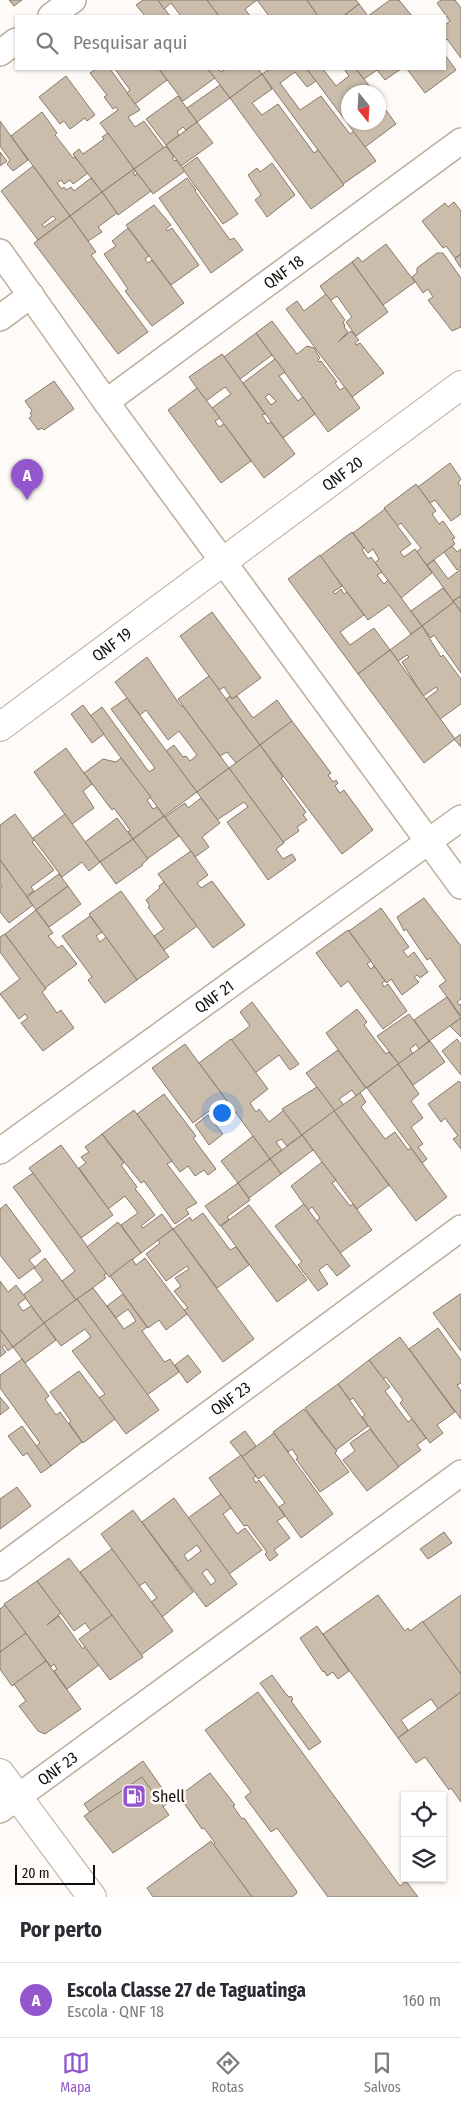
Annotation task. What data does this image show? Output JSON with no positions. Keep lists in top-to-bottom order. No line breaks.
{"streets":{"street":["QNF 18","QNF 20","QNF 19","QNF 21","QNF 23"]},"crossings":[["QNF 20","QNF 19"]],"places":{"fuel station":["Shell"]},"scale_bar":"20 m","north":"bottom","page":{"search":"Pesquisar aqui","pins":"A","scale":"20 m","heading":"Por perto","list":[{"mark":"A","name":"Escola Classe 27 de Taguatinga","note":"Escola · QNF 18","value":"160 m"}],"nav":["Mapa","Rotas","Salvos"]}}
